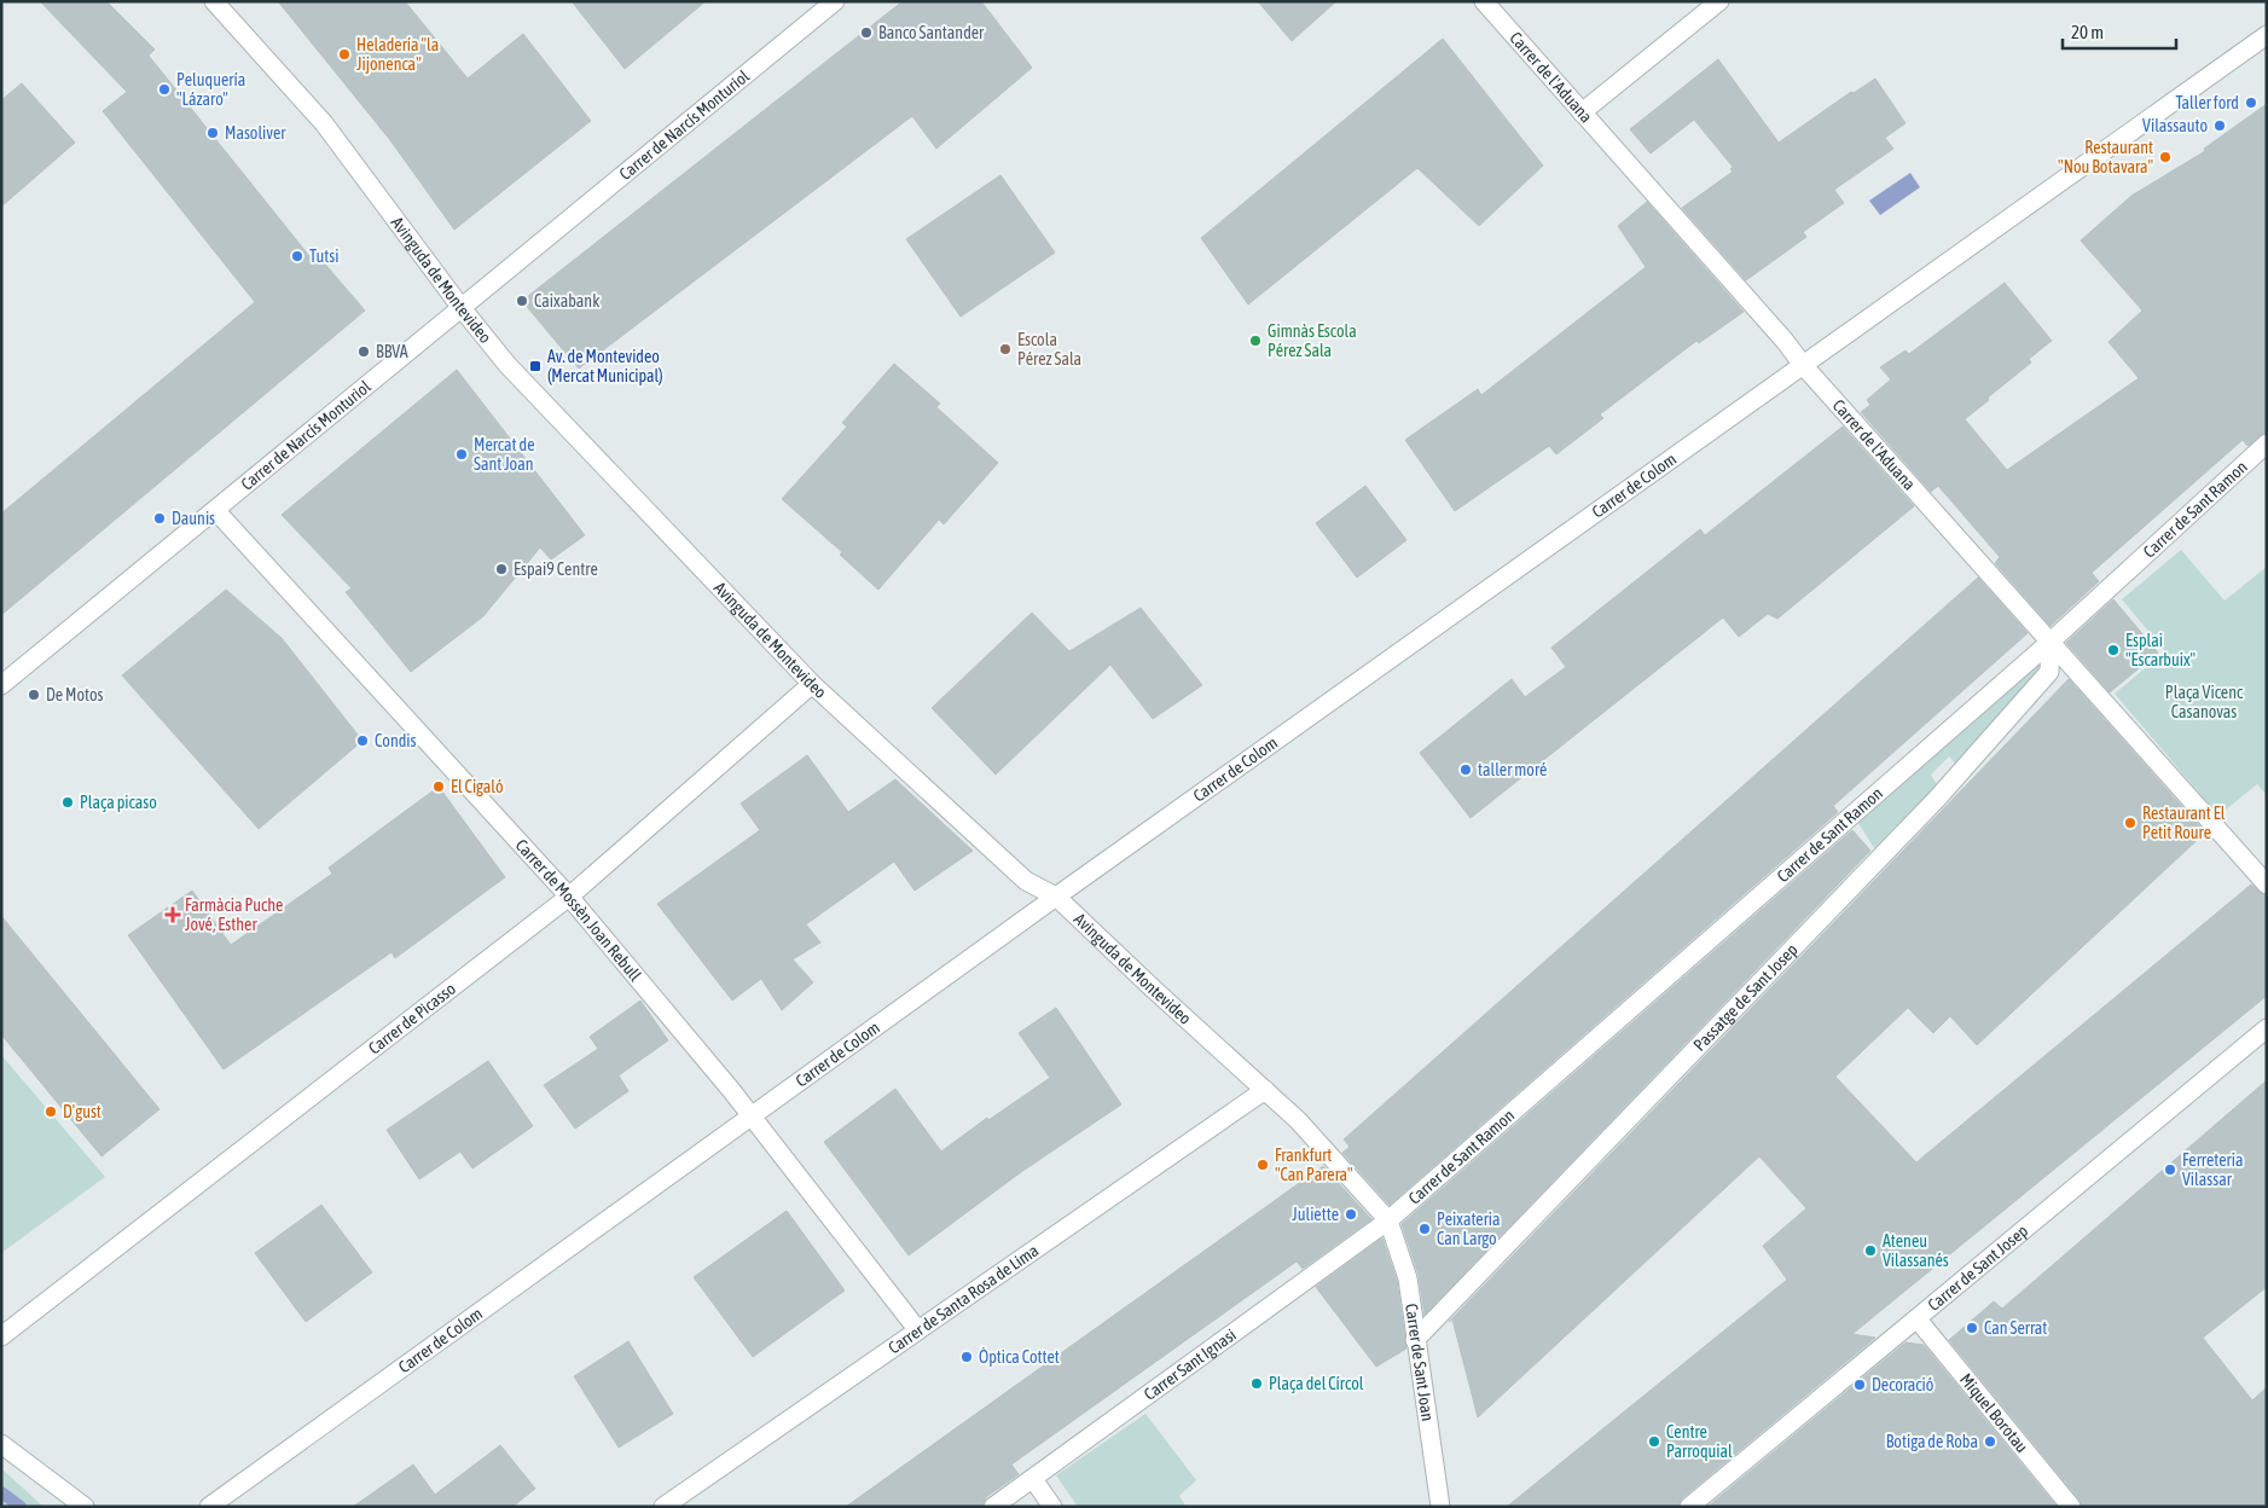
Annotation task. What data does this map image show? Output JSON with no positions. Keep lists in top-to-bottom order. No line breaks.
{"streets":{"street":["Carrer de l'Aduana","Carrer de Narcís Monturiol","Avinguda de Montevideo","Carrer de Colom","Carrer de Sant Ramon","Carrer de Mossèn Joan Rebull","Passatge de Sant Josep","Carrer de Picasso","Carrer de Sant Josep","Carrer de Santa Rosa de Lima","Carrer de Sant Joan","Carrer Sant Ignasi","Miquel Borotau"]},"crossings":[["Carrer de l'Aduana","Carrer de Colom"],["Carrer de l'Aduana","Carrer de Sant Ramon"],["Carrer de l'Aduana","Passatge de Sant Josep"],["Carrer de Narcís Monturiol","Avinguda de Montevideo"],["Carrer de Narcís Monturiol","Carrer de Mossèn Joan Rebull"],["Avinguda de Montevideo","Carrer de Colom"],["Avinguda de Montevideo","Carrer de Sant Ramon"],["Avinguda de Montevideo","Carrer de Picasso"],["Avinguda de Montevideo","Carrer de Santa Rosa de Lima"],["Avinguda de Montevideo","Carrer de Sant Joan"],["Avinguda de Montevideo","Carrer Sant Ignasi"],["Carrer de Colom","Carrer de Mossèn Joan Rebull"],["Carrer de Sant Ramon","Passatge de Sant Josep"],["Carrer de Sant Ramon","Carrer de Sant Joan"],["Carrer de Sant Ramon","Carrer Sant Ignasi"],["Carrer de Mossèn Joan Rebull","Carrer de Picasso"],["Carrer de Mossèn Joan Rebull","Carrer de Santa Rosa de Lima"],["Passatge de Sant Josep","Carrer de Sant Joan"],["Carrer de Sant Josep","Miquel Borotau"],["Carrer de Sant Joan","Carrer Sant Ignasi"]],"parks":["Plaça Vicenc Casanovas"],"places":{"other":["Banco Santander","Heladería \"la Jijonenca\"","Peluquería \"Lázaro\"","Taller ford","Vilassauto","Masoliver","Restaurant \"Nou Botavara\"","Tutsi","Caixabank","Gimnàs Escola Pérez Sala","Escola Pérez Sala","BBVA","Mercat de Sant Joan","Daunis","Espai9 Centre","Esplai \"Escarbuix\"","De Motos","Condis","taller moré","El Cigaló","Plaça picaso","Restaurant El Petit Roure","D'gust","Frankfurt \"Can Parera\"","Ferreteria Vilassar","Juliette","Peixateria Can Largo","Ateneu Vilassanés","Can Serrat","Òptica Cottet","Plaça del Círcol","Decoració","Centre Parroquial","Botiga de Roba"],"transit":["Av. de Montevideo (Mercat Municipal)"],"health":["Farmàcia Puche Jové, Esther"]},"scale_bar":"20 m"}
